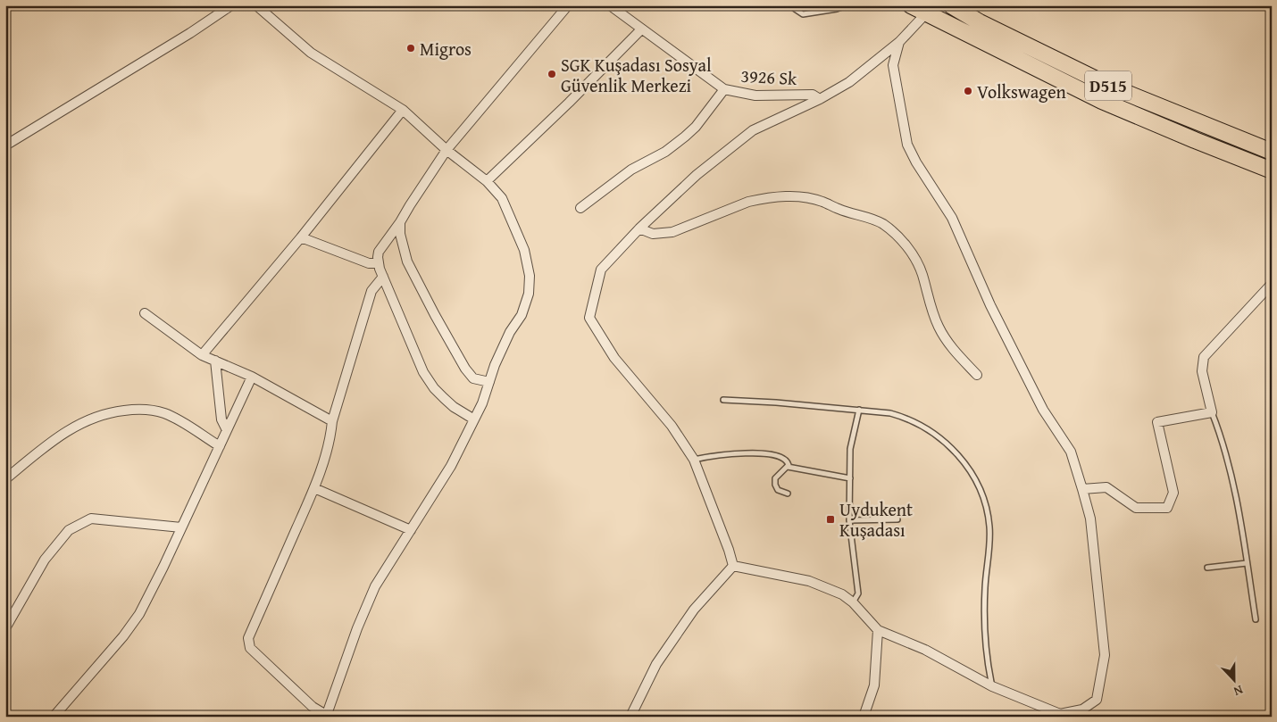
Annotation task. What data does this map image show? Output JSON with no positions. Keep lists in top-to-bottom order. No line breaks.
{"streets":{"highway":["D515"],"street":["3926 Sk"]},"places":{"other":["Migros","SGK Kuşadası Sosyal Güvenlik Merkezi","Volkswagen"],"transit":["Uydukent Kuşadası"]},"north":"bottom"}
